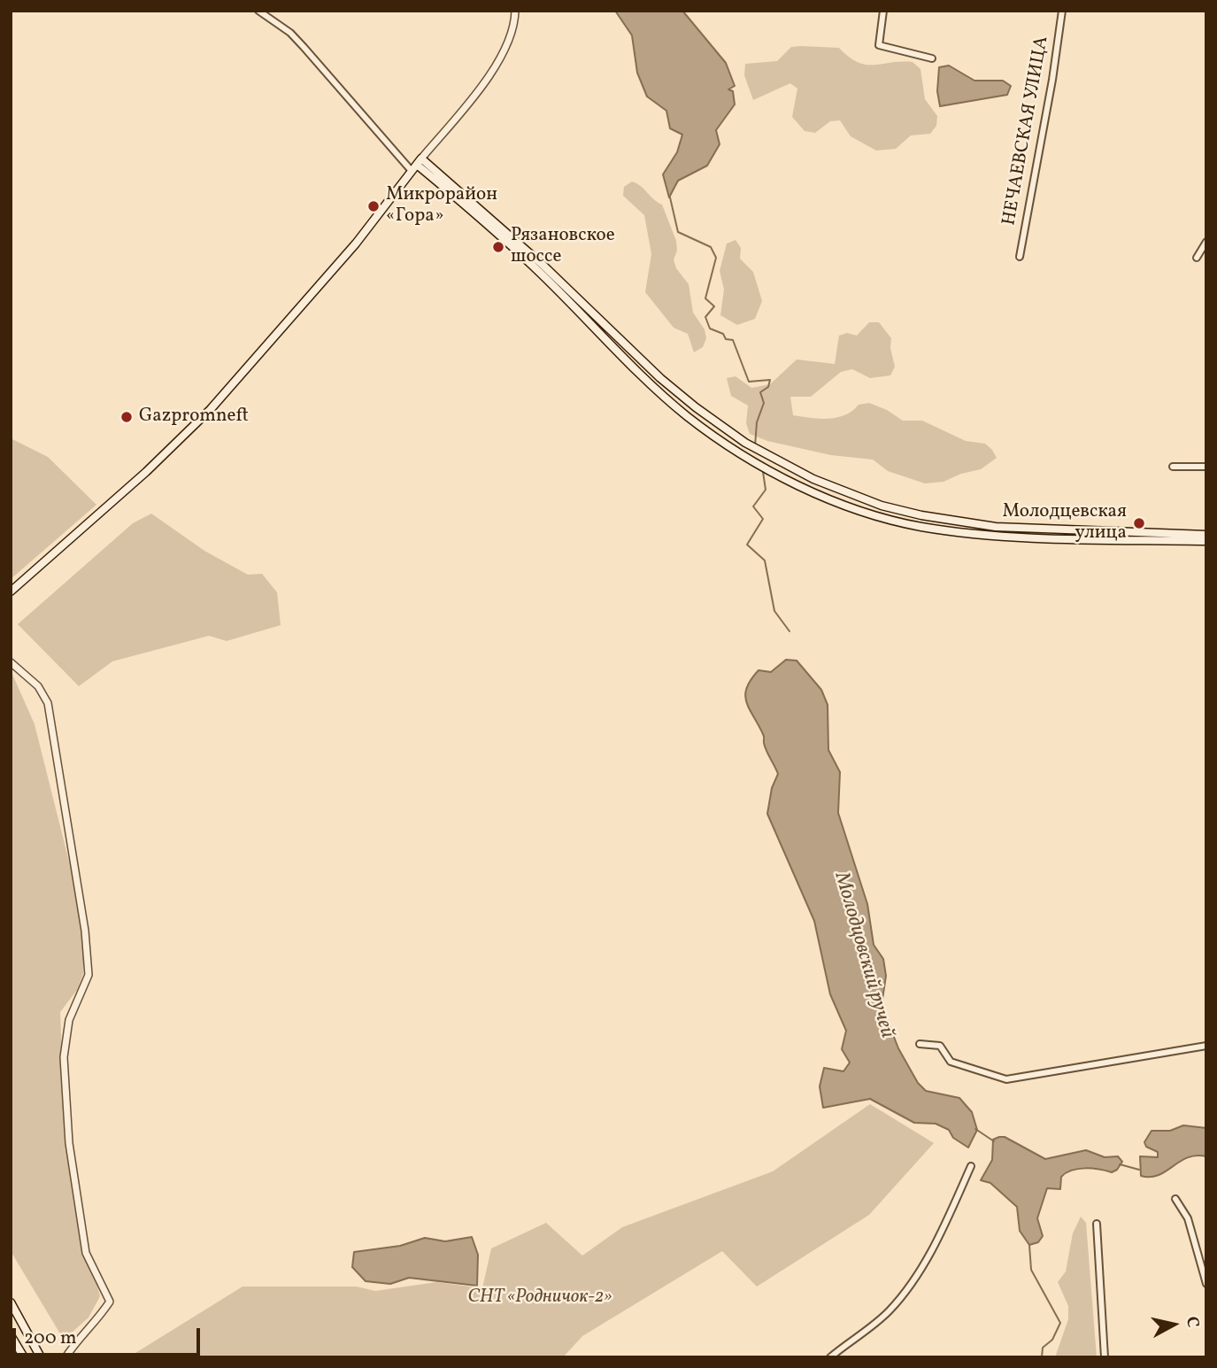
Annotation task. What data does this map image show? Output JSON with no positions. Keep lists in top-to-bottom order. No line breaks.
{"streets":{"street":["НЕЧАЕВСКАЯ УЛИЦА"]},"water":["Молодцовский ручей"],"parks":["СНТ «Родничок-2»"],"places":["Микрорайон «Гора»","Рязановское шоссе","Gazpromneft","Молодцевская улица"],"scale_bar":"200 m","north":"right"}
